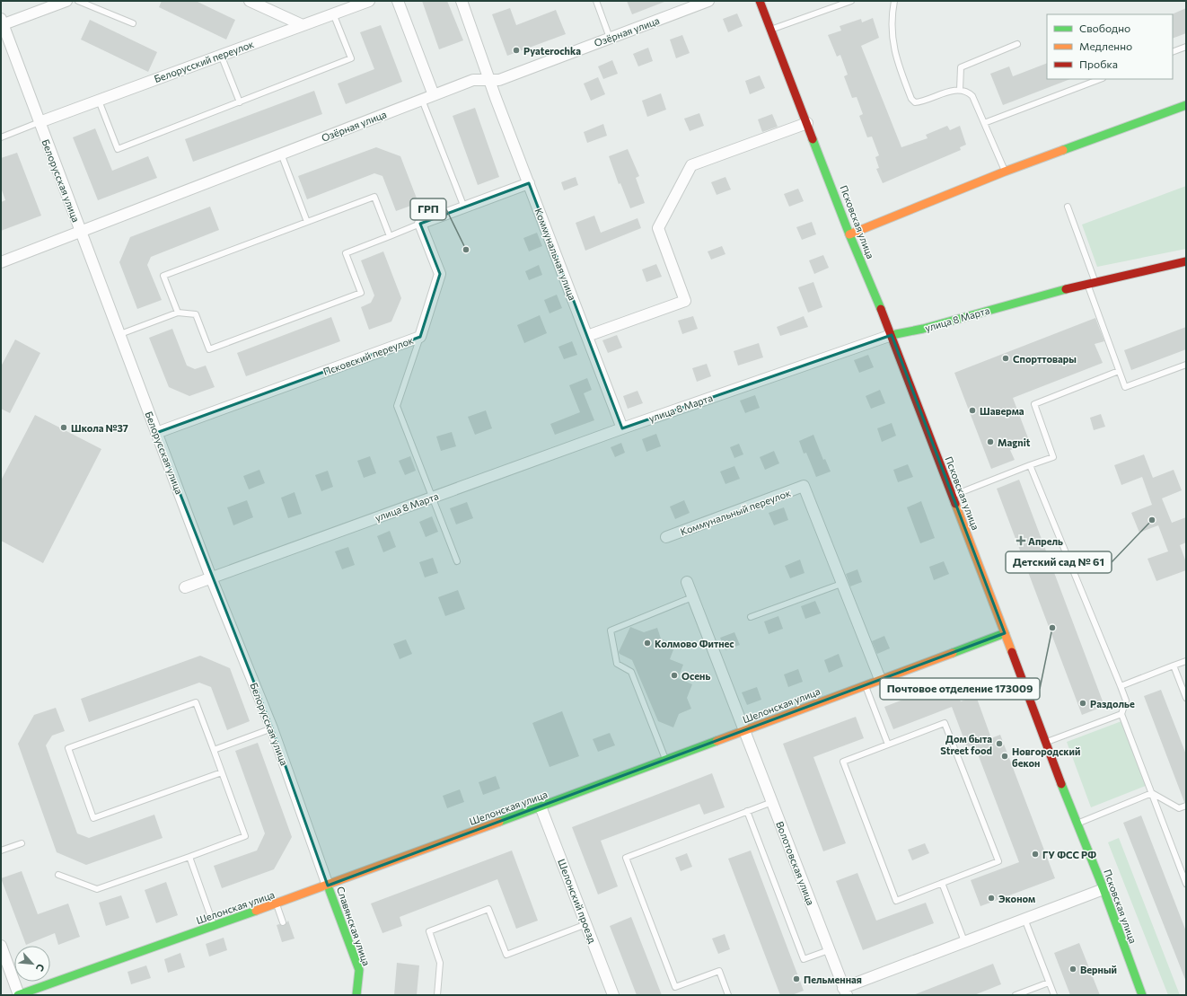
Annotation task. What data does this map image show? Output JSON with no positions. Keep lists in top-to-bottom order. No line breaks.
{"streets":{"main road":["Псковская улица","улица 8 Марта","Шелонская улица","Славянская улица"],"street":["Озёрная улица","Белорусский переулок","Белорусская улица","Коммунальная улица","Псковский переулок","Коммунальный переулок","Волотовская улица","Шелонский проезд"]},"crossings":[["Озёрная улица","Белорусская улица"],["Озёрная улица","Коммунальная улица"],["Белорусский переулок","Белорусская улица"],["Белорусская улица","улица 8 Марта"],["Белорусская улица","Псковский переулок"],["Белорусская улица","Шелонская улица"],["Белорусская улица","Славянская улица"],["Псковская улица","улица 8 Марта"],["Псковская улица","Шелонская улица"],["Коммунальная улица","улица 8 Марта"],["Шелонская улица","Волотовская улица"],["Шелонская улица","Шелонский проезд"],["Шелонская улица","Славянская улица"]],"places":{"other":["Pyaterochka","ГРП","Спорттовары","Шаверма","Школа №37","Magnit","Детский сад № 61","Почтовое отделение 173009","Колмово Фитнес","Осень","Раздолье","Дом быта Street food","Новгородский бекон","ГУ ФСС РФ","Эконом","Верный","Пельменная"],"health":["Апрель"]},"legend":["Свободно","Медленно","Пробка"],"north":"bottom right"}
